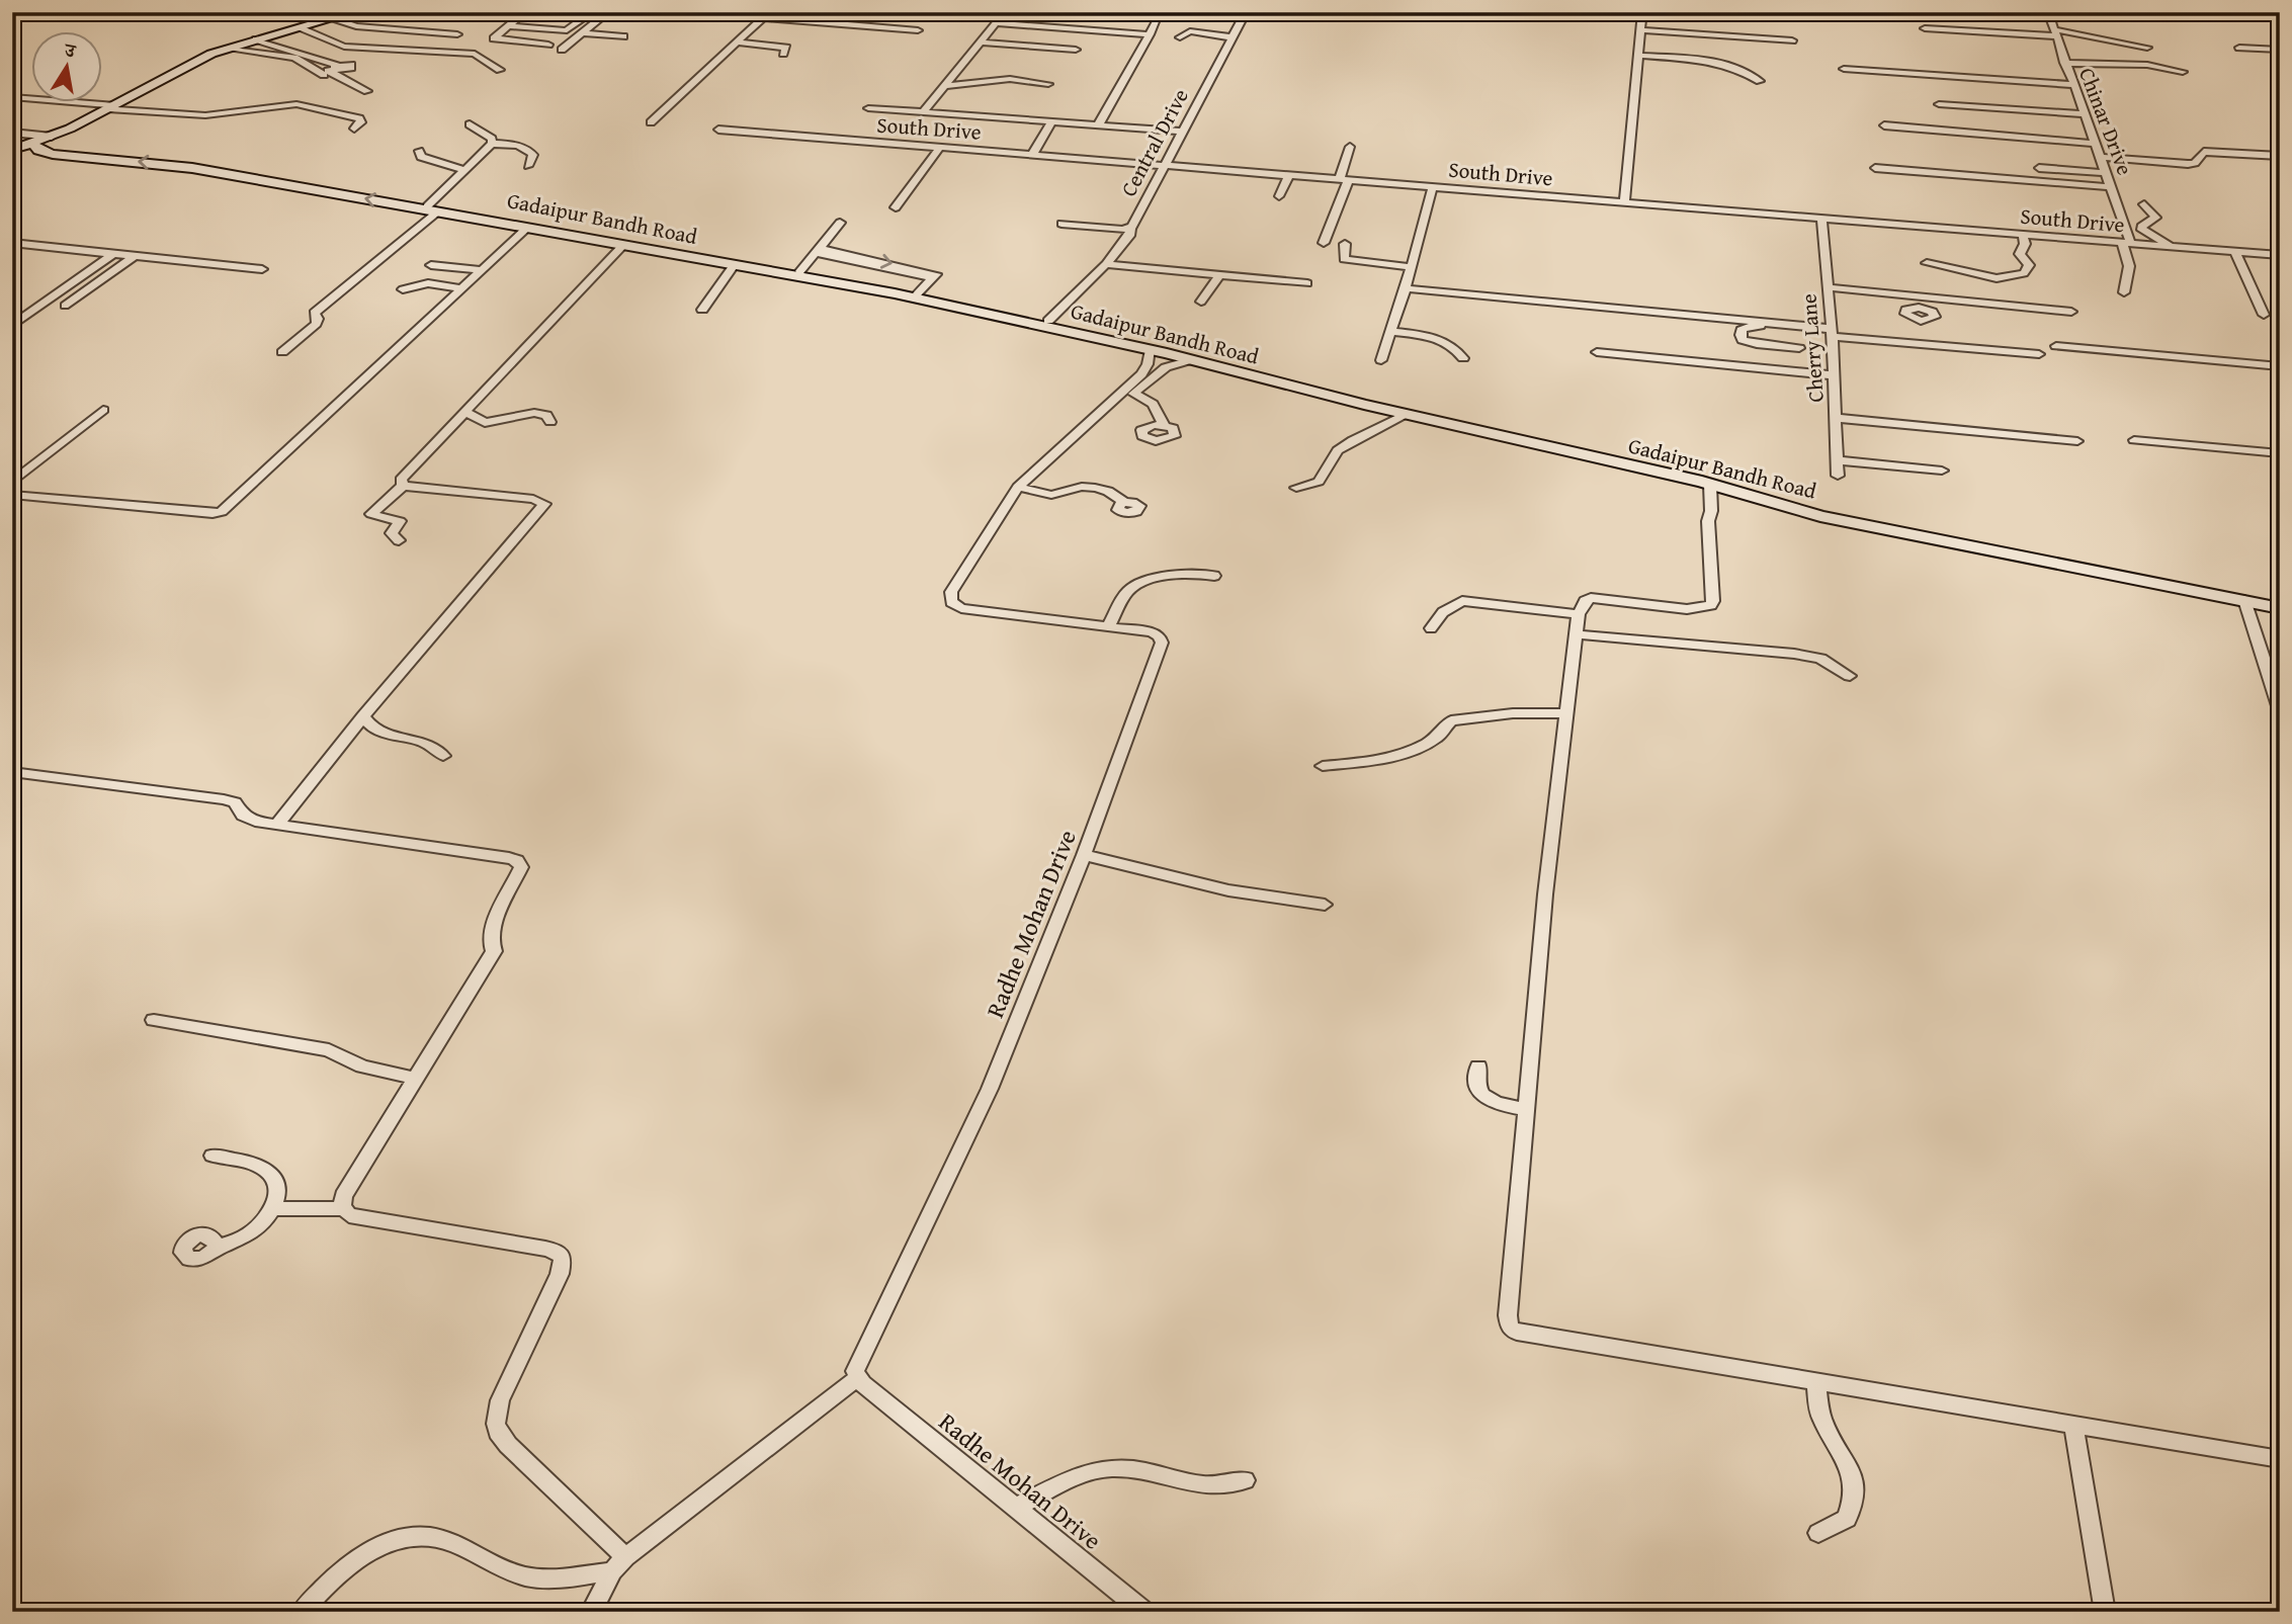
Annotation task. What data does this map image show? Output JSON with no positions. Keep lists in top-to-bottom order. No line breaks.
{"streets":{"street":["Chinar Drive","South Drive","Central Drive","Gadaipur Bandh Road","Cherry Lane","Radhe Mohan Drive"]},"crossings":[["Chinar Drive","South Drive"],["South Drive","Central Drive"],["South Drive","Cherry Lane"],["Gadaipur Bandh Road","Radhe Mohan Drive"]],"north":"top"}
